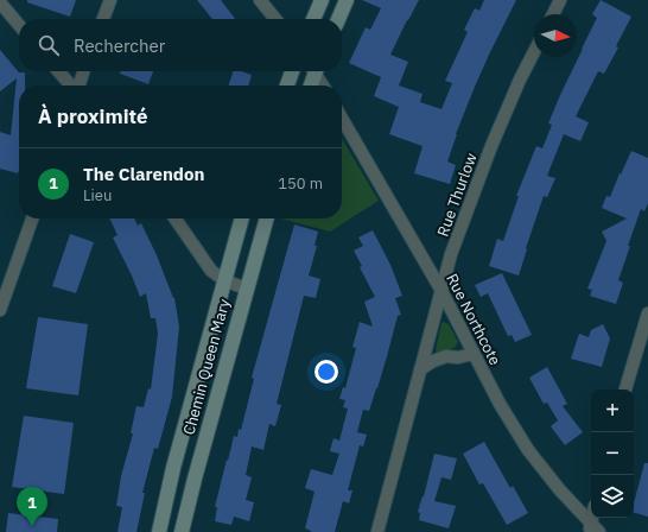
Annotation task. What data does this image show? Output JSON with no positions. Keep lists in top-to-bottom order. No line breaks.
{"streets":{"street":["Rue Thurlow","Rue Northcote","Chemin Queen Mary"]},"crossings":[["Rue Thurlow","Rue Northcote"]],"north":"right","page":{"search":"Rechercher","heading":"À proximité","list":[{"mark":"1","name":"The Clarendon","note":"Lieu","value":"150 m"}],"map_buttons":["+","−"],"pins":"1"}}
